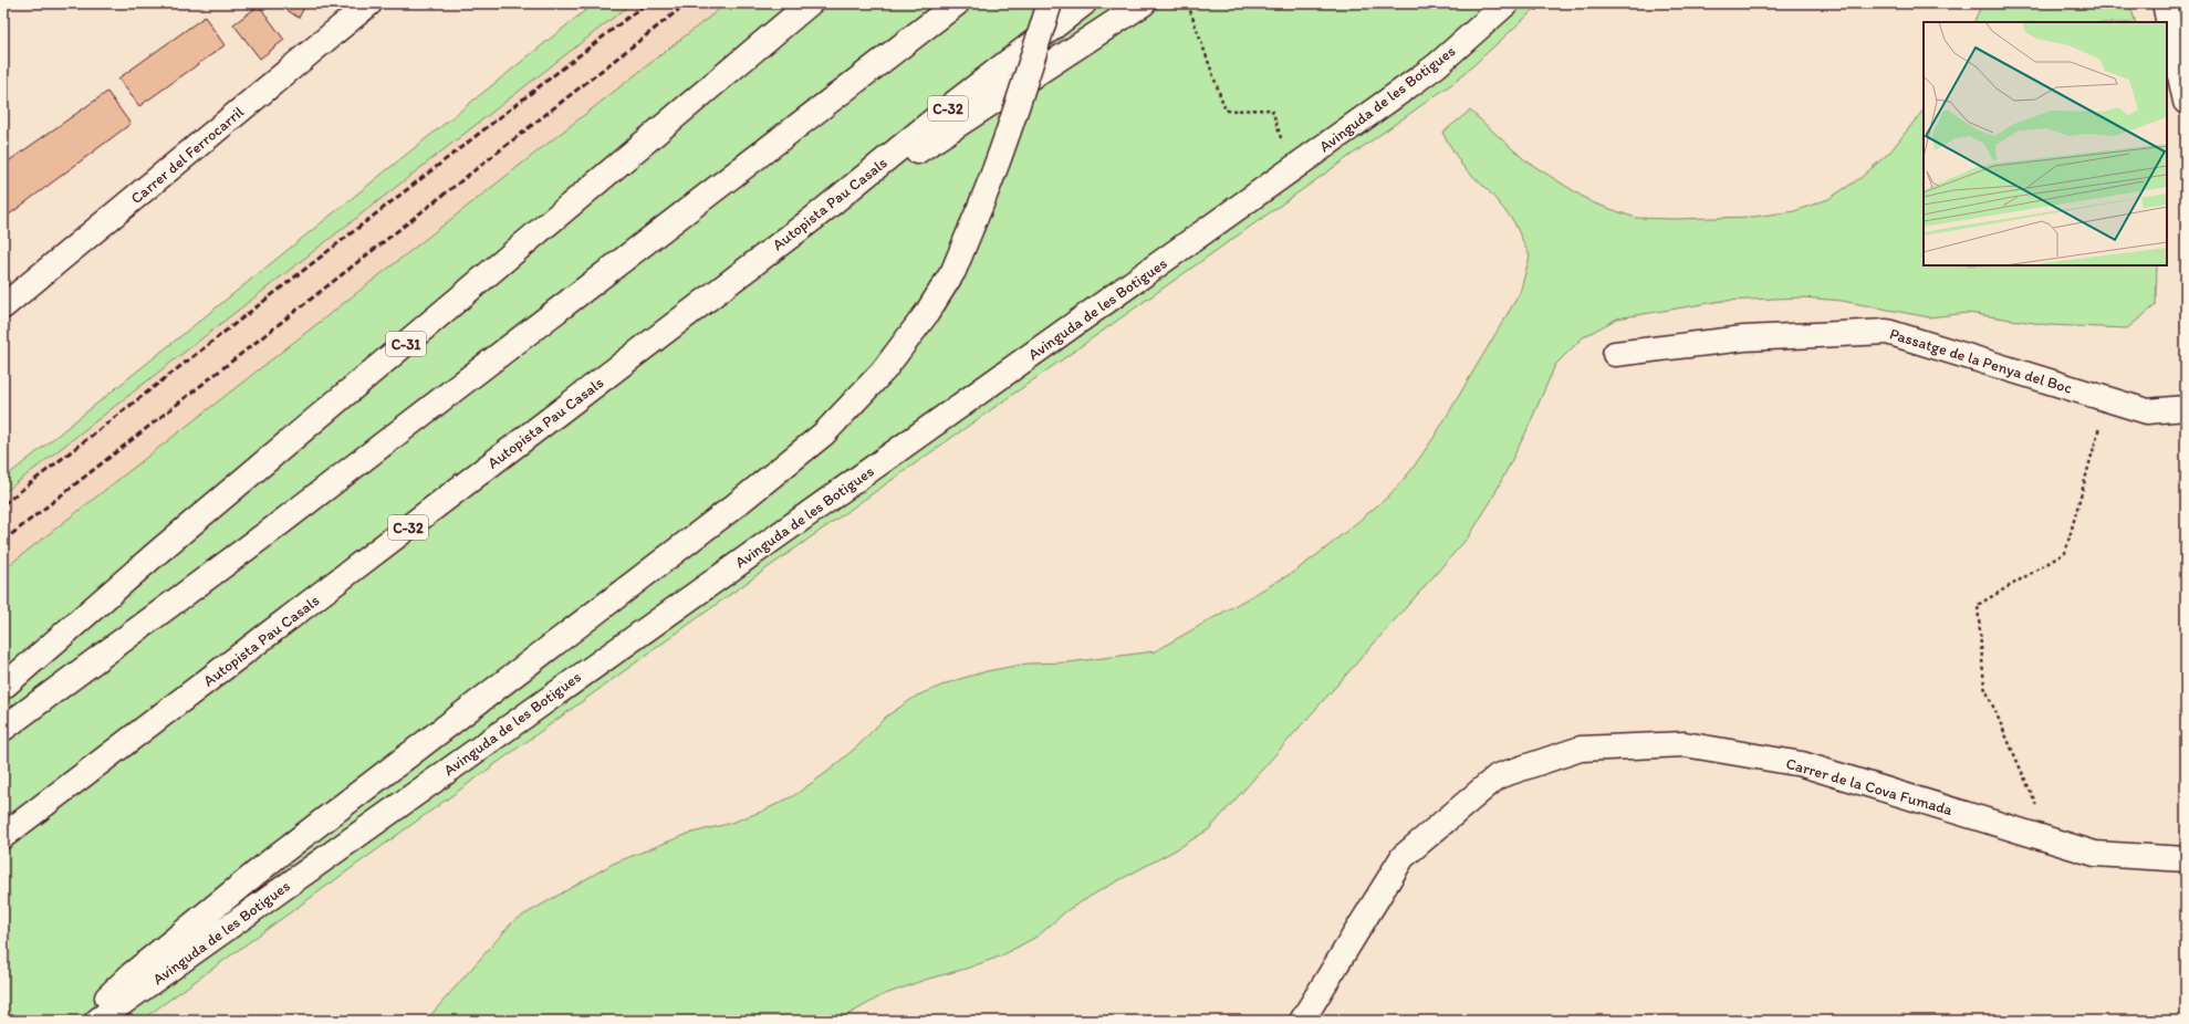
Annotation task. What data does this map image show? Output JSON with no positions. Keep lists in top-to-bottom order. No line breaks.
{"streets":{"main road":["Avinguda de les Botigues","C-32","Carrer del Ferrocarril","Autopista Pau Casals","C-31","Passatge de la Penya del Boc","Carrer de la Cova Fumada"]}}
